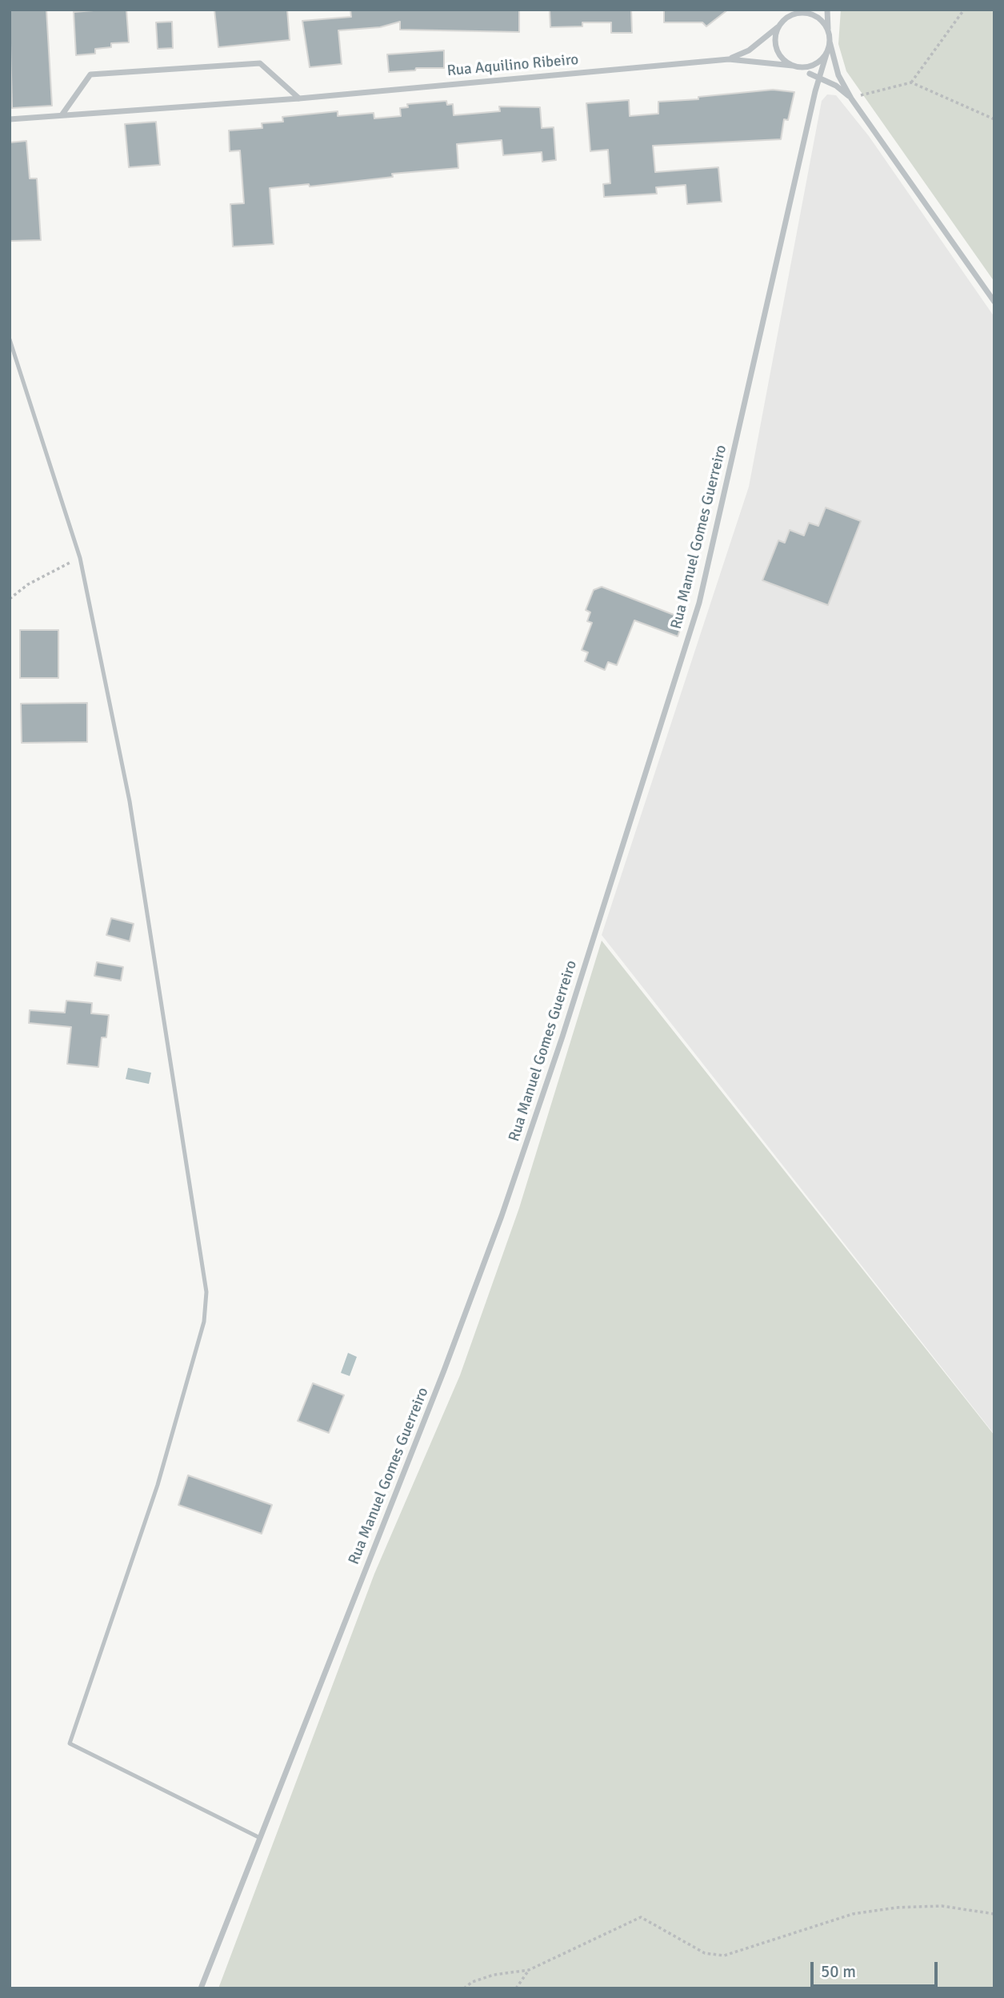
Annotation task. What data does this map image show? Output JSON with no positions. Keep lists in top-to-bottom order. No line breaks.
{"streets":{"street":["Rua Aquilino Ribeiro","Rua Manuel Gomes Guerreiro"]},"scale_bar":"50 m"}
